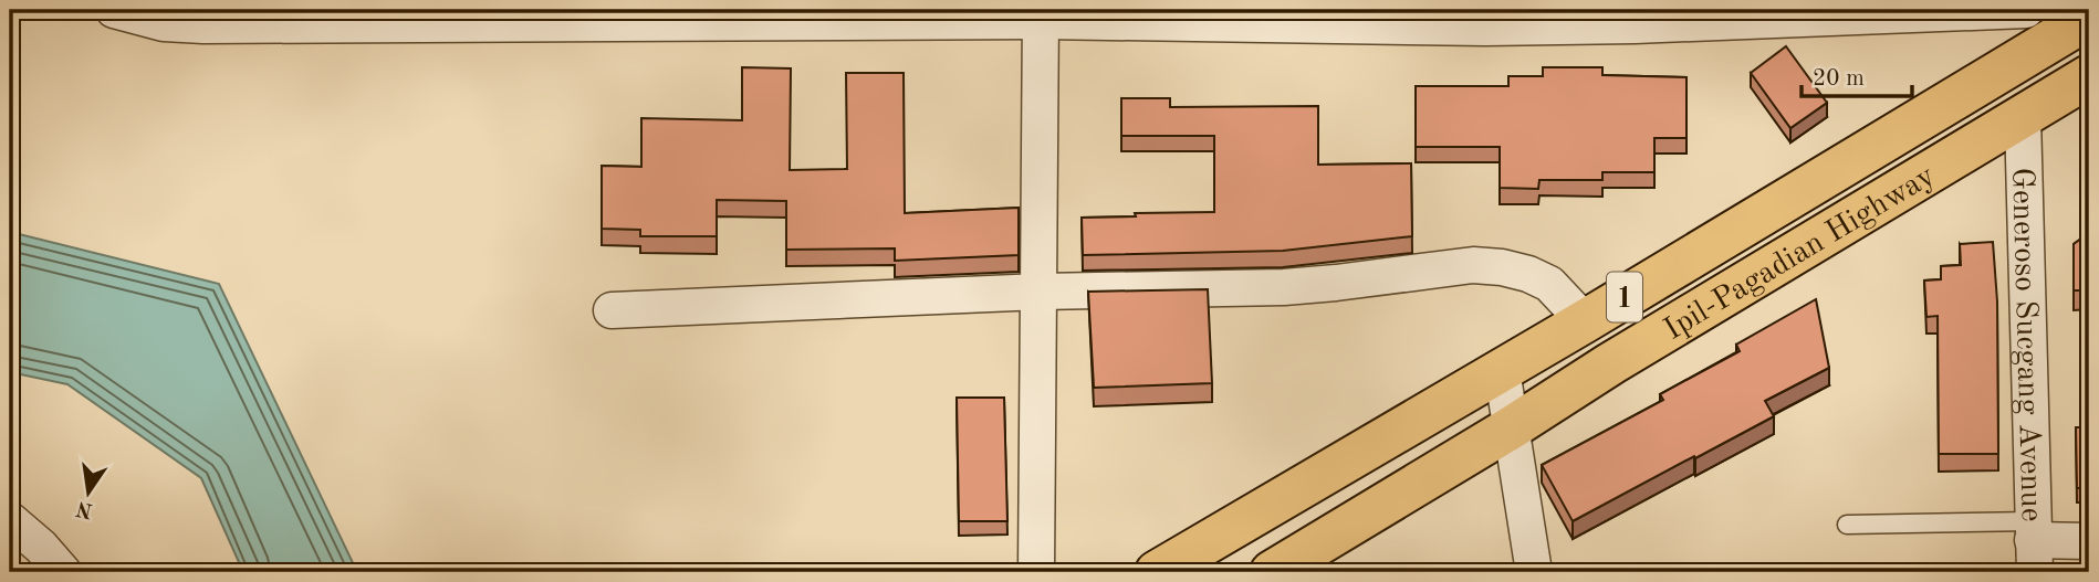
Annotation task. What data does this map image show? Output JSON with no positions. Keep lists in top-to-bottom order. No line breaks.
{"streets":{"main road":["Ipil-Pagadian Highway","1"],"street":["Generoso Sucgang Avenue"]},"crossings":[["Ipil-Pagadian Highway","Generoso Sucgang Avenue"]],"scale_bar":"20 m","north":"bottom"}
